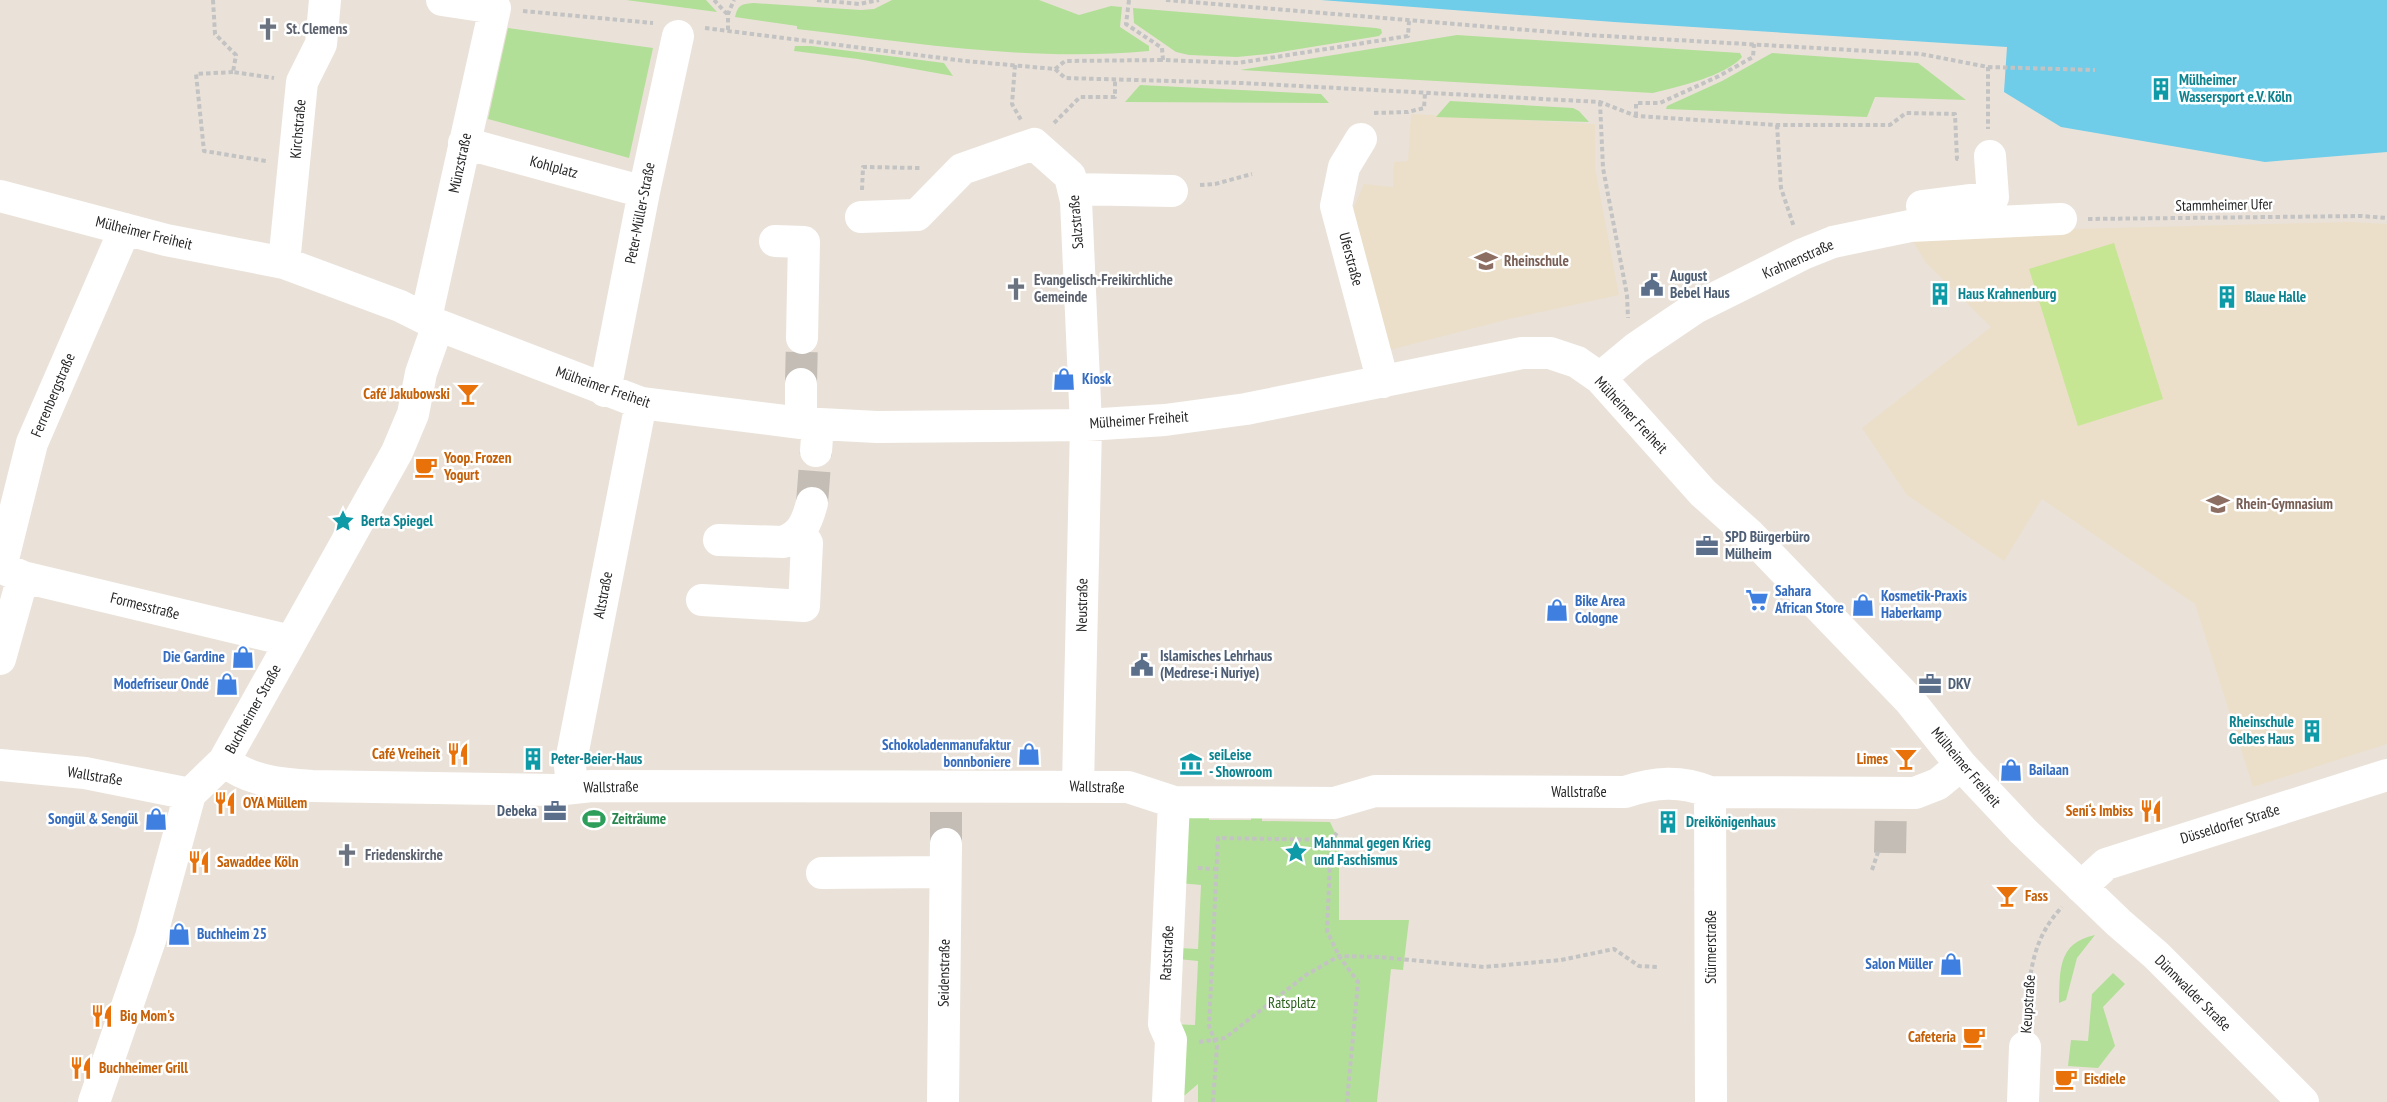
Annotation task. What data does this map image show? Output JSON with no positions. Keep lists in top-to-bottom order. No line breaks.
{"streets":{"street":["Kirchstraße","Münzstraße","Kohlplatz","Peter-Müller-Straße","Salzstraße","Mülheimer Freiheit","Uferstraße","Krahnenstraße","Ferrenbergstraße","Altstraße","Neustraße","Formesstraße","Buchheimer Straße","Wallstraße","Düsseldorfer Straße","Stürmerstraße","Ratsstraße","Seidenstraße","Dünnwalder Straße","Keupstraße"],"path":["Stammheimer Ufer"]},"crossings":[["Kirchstraße","Mülheimer Freiheit"],["Münzstraße","Kohlplatz"],["Münzstraße","Mülheimer Freiheit"],["Münzstraße","Buchheimer Straße"],["Kohlplatz","Peter-Müller-Straße"],["Stammheimer Ufer","Krahnenstraße"],["Peter-Müller-Straße","Mülheimer Freiheit"],["Salzstraße","Mülheimer Freiheit"],["Salzstraße","Neustraße"],["Mülheimer Freiheit","Uferstraße"],["Mülheimer Freiheit","Krahnenstraße"],["Mülheimer Freiheit","Ferrenbergstraße"],["Mülheimer Freiheit","Altstraße"],["Mülheimer Freiheit","Neustraße"],["Mülheimer Freiheit","Buchheimer Straße"],["Mülheimer Freiheit","Wallstraße"],["Mülheimer Freiheit","Düsseldorfer Straße"],["Mülheimer Freiheit","Dünnwalder Straße"],["Mülheimer Freiheit","Keupstraße"],["Ferrenbergstraße","Formesstraße"],["Altstraße","Wallstraße"],["Neustraße","Wallstraße"],["Formesstraße","Buchheimer Straße"],["Buchheimer Straße","Wallstraße"],["Wallstraße","Stürmerstraße"],["Wallstraße","Ratsstraße"],["Düsseldorfer Straße","Dünnwalder Straße"],["Düsseldorfer Straße","Keupstraße"],["Dünnwalder Straße","Keupstraße"]],"parks":["Ratsplatz"],"places":{"church":["St. Clemens","Evangelisch-Freikirchliche Gemeinde","Friedenskirche"],"building":["Mülheimer Wassersport e.V. Köln","Haus Krahnenburg","Blaue Halle","Rheinschule Gelbes Haus","Peter-Beier-Haus","Dreikönigenhaus"],"school or university":["Rheinschule","Rhein-Gymnasium"],"public building":["August Bebel Haus","Islamisches Lehrhaus (Medrese-i Nuriye)"],"shop":["Kiosk","Kosmetik-Praxis Haberkamp","Bike Area Cologne","Die Gardine","Modefriseur Ondé","Schokoladenmanufaktur bonnboniere","Bailaan","Songül & Sengül","Buchheim 25","Salon Müller"],"bar":["Café Jakubowski","Limes","Fass"],"cafe":["Yoop. Frozen Yogurt","Cafeteria","Eisdiele"],"place":["Berta Spiegel","Mahnmal gegen Krieg und Faschismus"],"office":["SPD Bürgerbüro Mülheim","DKV","Debeka"],"supermarket":["Sahara African Store"],"restaurant":["Café Vreiheit","OYA Müllem","Seni‘s Imbiss","Sawaddee Köln","Big Mom's","Buchheimer Grill"],"museum":["seiLeise - Showroom"],"sports":["Zeiträume"]}}
